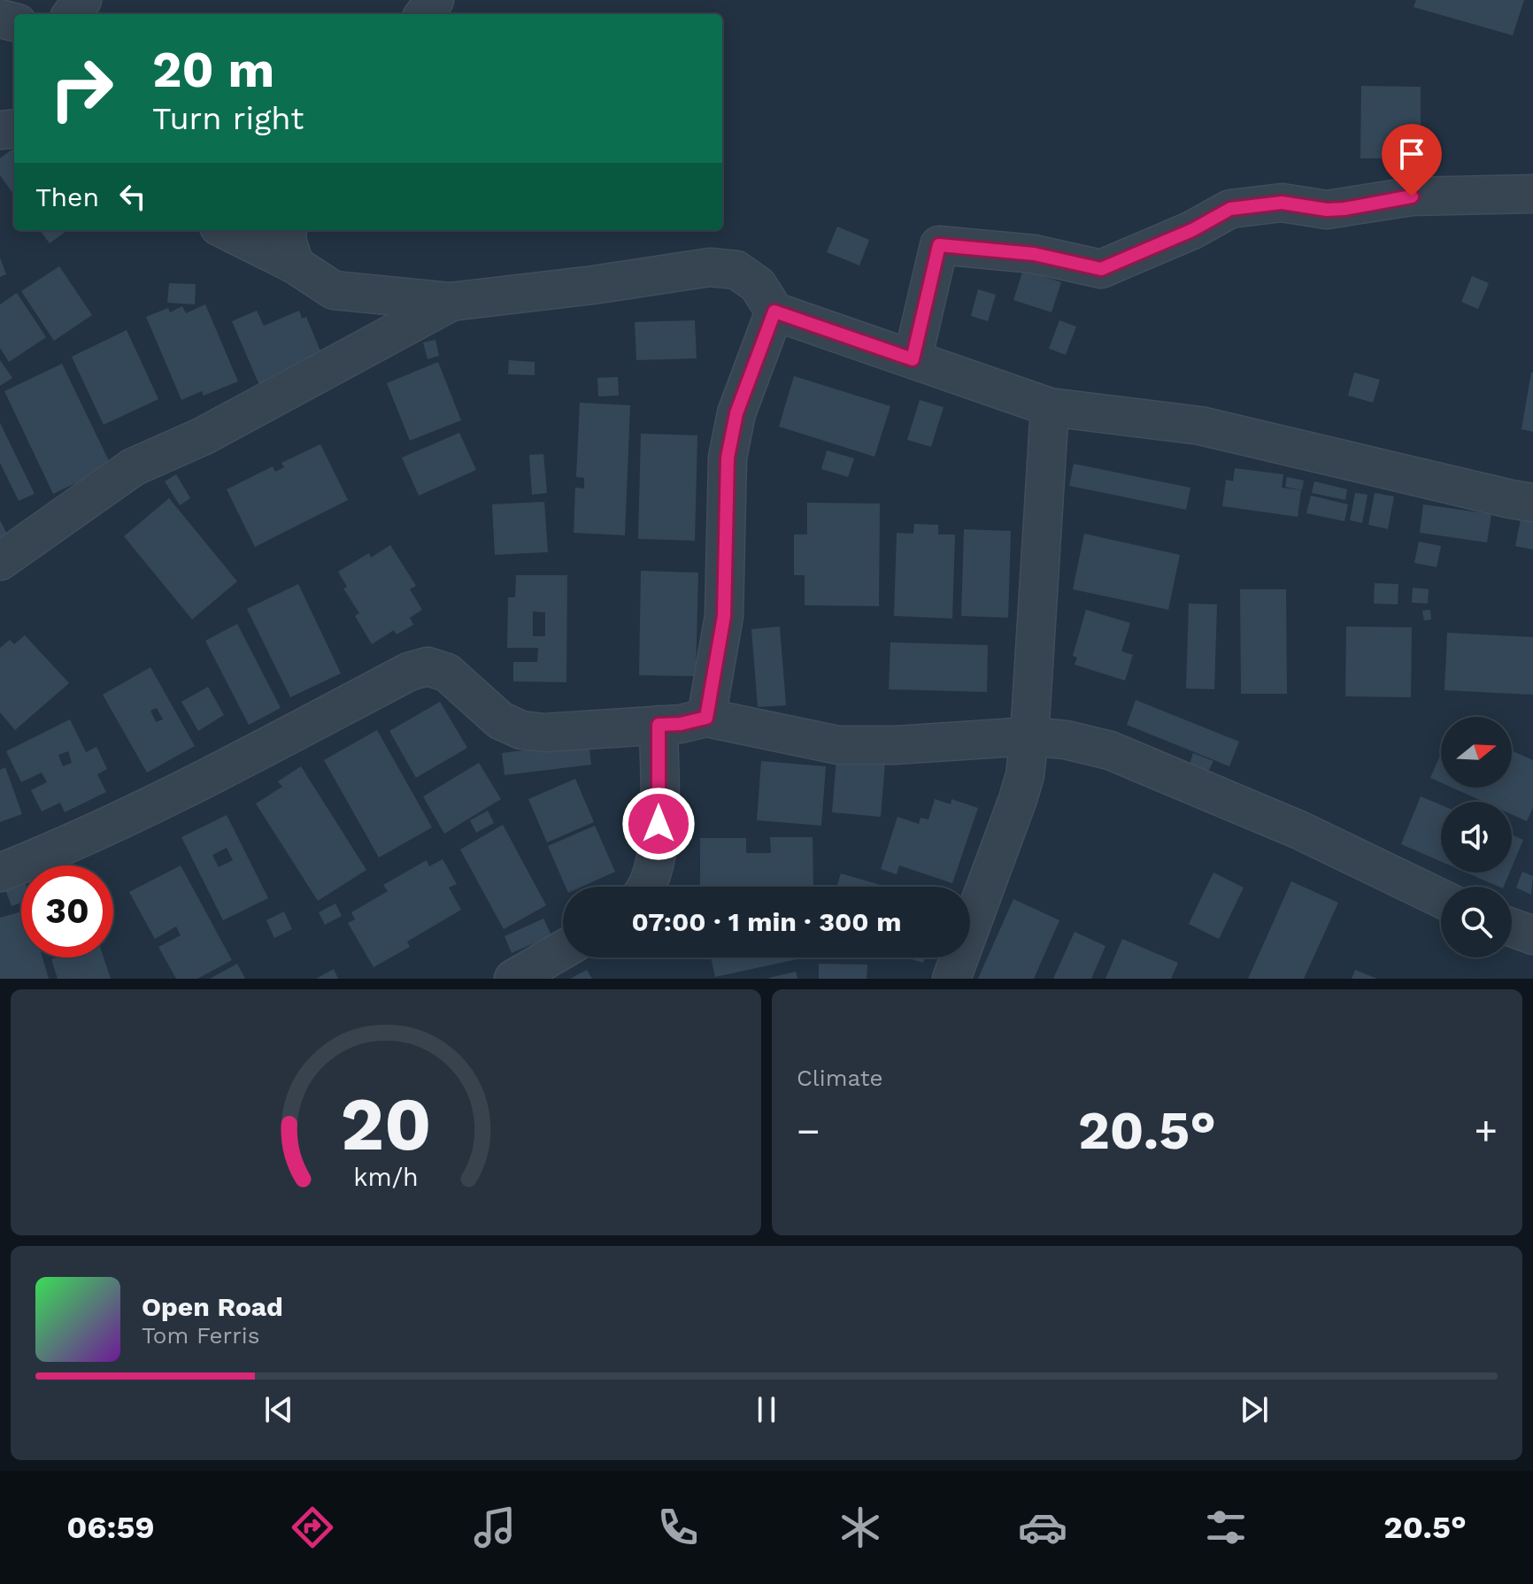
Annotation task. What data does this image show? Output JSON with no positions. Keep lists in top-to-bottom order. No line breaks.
{"north":"right","page":{"turn":["20 m","Turn right"],"then":"Then","limit":"30","trip":"07:00 · 1 min · 300 m","tile":"Climate","heat":["−","20.5°","+"],"song":["Open Road","Tom Ferris"],"tabs":["06:59","20.5°"],"gauge":["20","km/h"]}}
